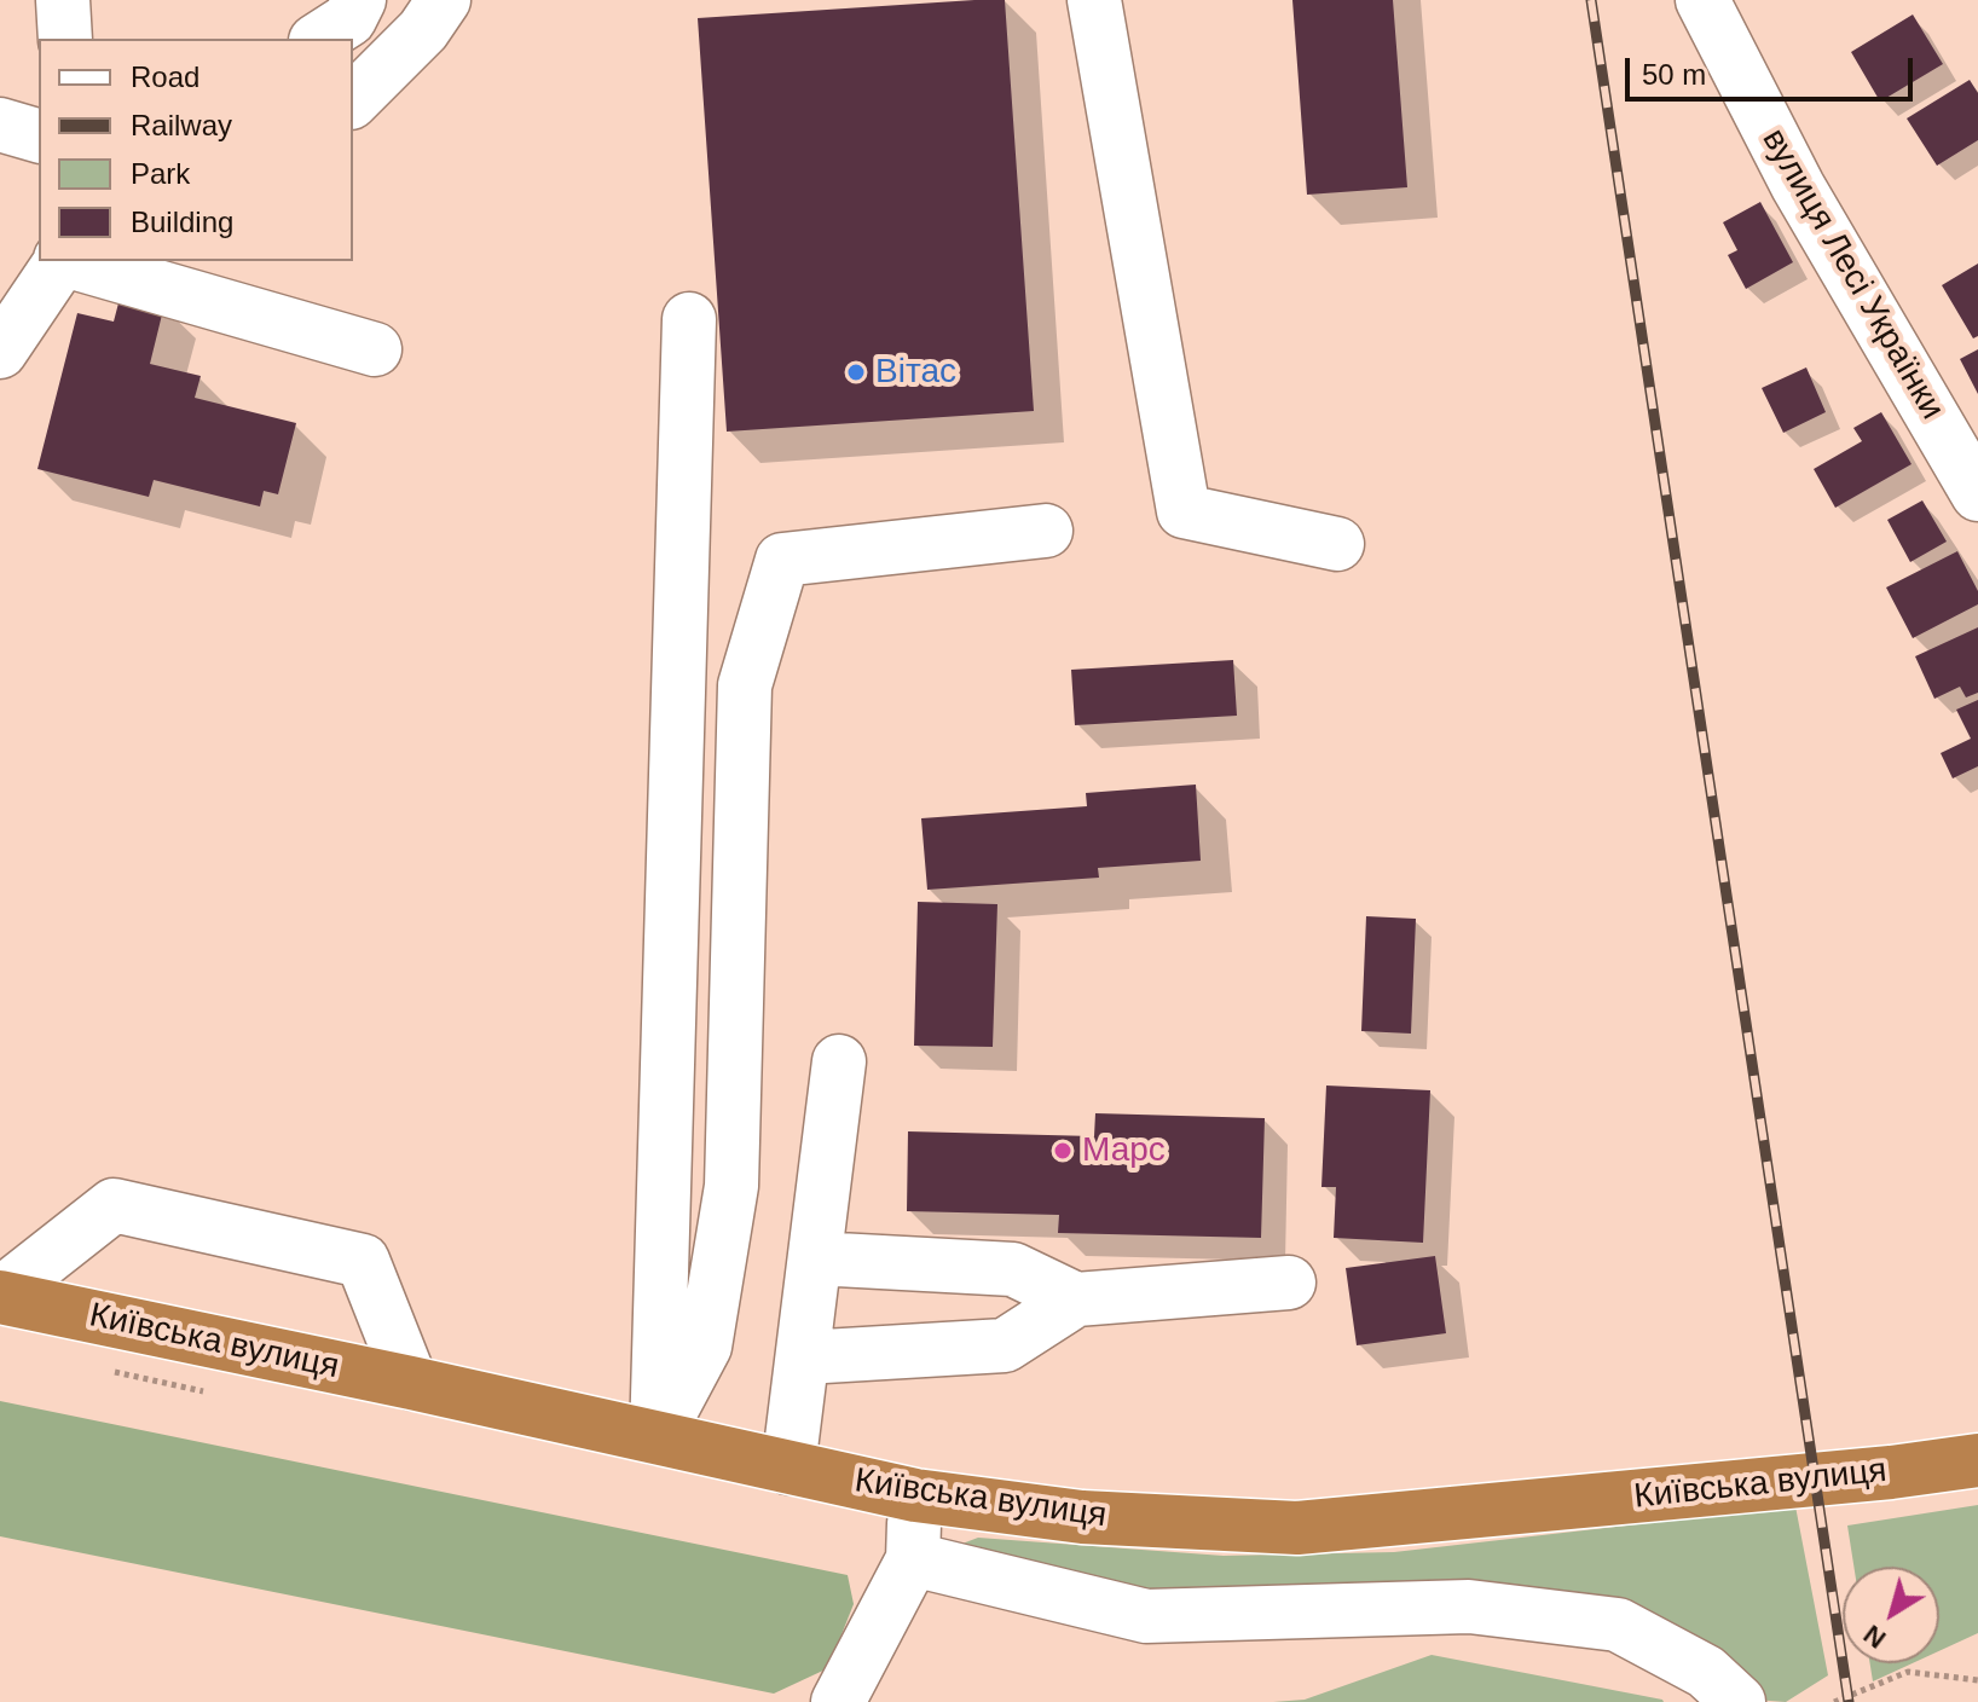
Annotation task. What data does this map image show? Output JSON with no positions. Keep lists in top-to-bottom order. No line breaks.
{"streets":{"highway":["Київська вулиця"],"street":["вулиця Лесі Українки"]},"places":["Вітас","Марс"],"legend":["Road","Railway","Park","Building"],"scale_bar":"50 m","north":"bottom left"}
